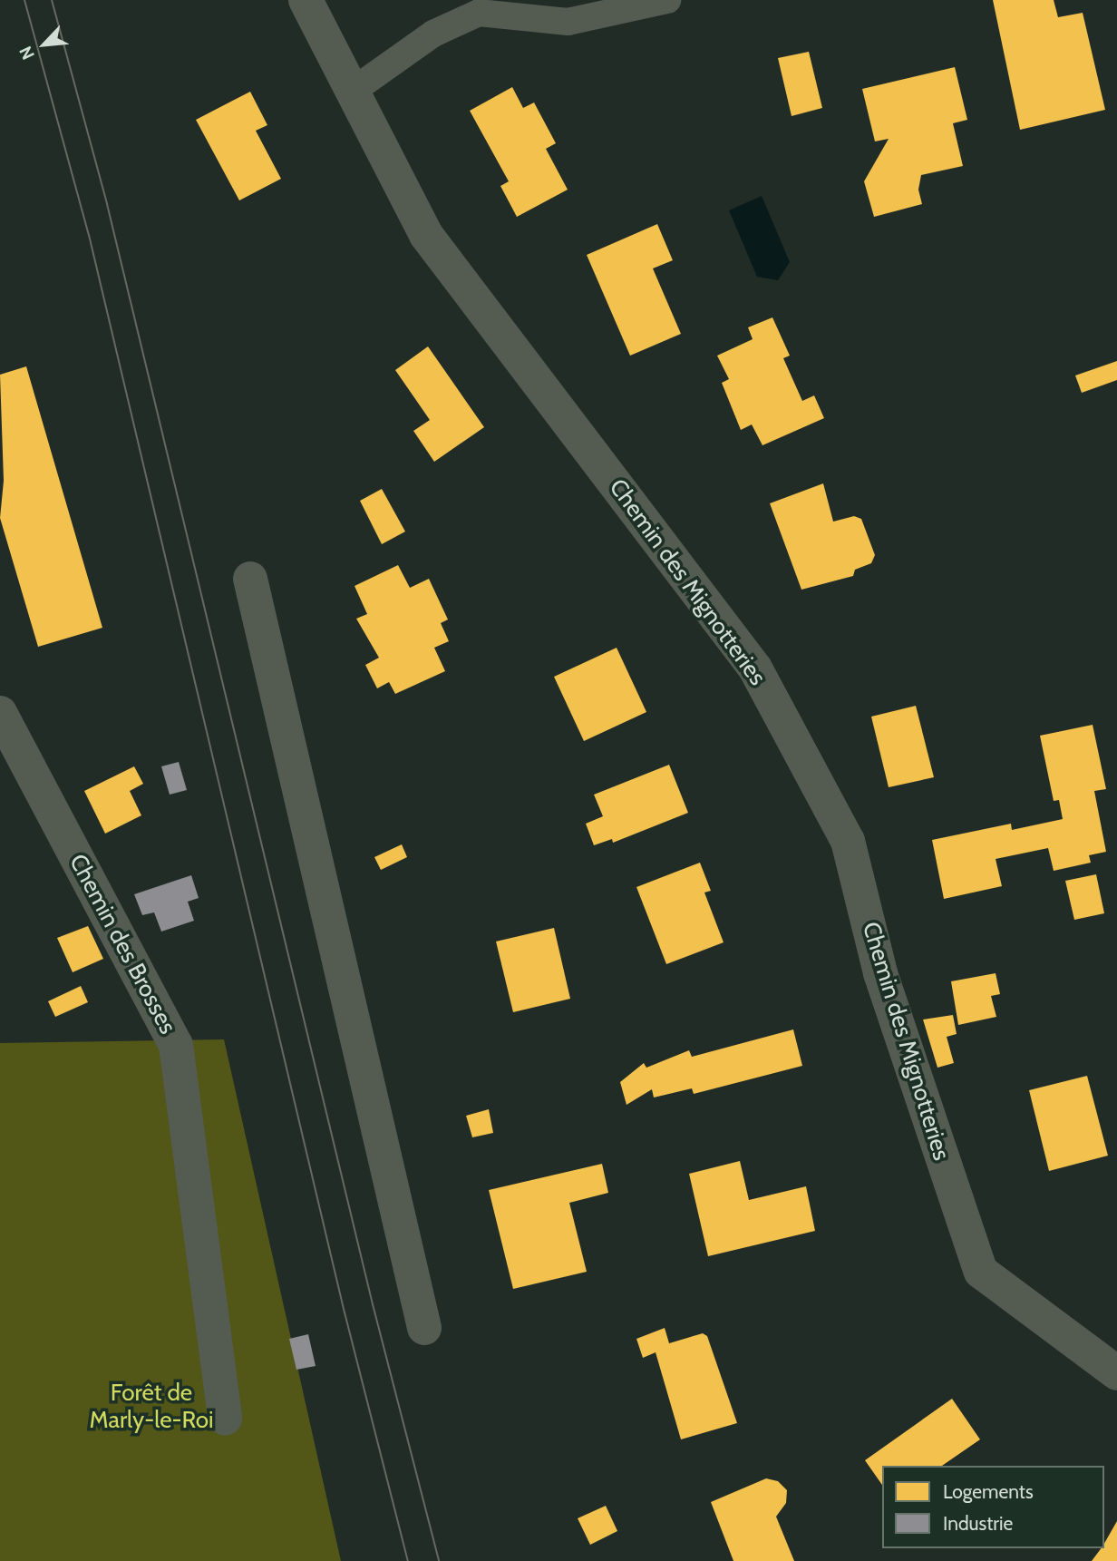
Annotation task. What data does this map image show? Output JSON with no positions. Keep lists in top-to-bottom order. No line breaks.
{"streets":{"street":["Chemin des Mignotteries","Chemin des Brosses"]},"parks":["Forêt de Marly-le-Roi"],"legend":["Logements","Industrie"],"north":"bottom left"}
